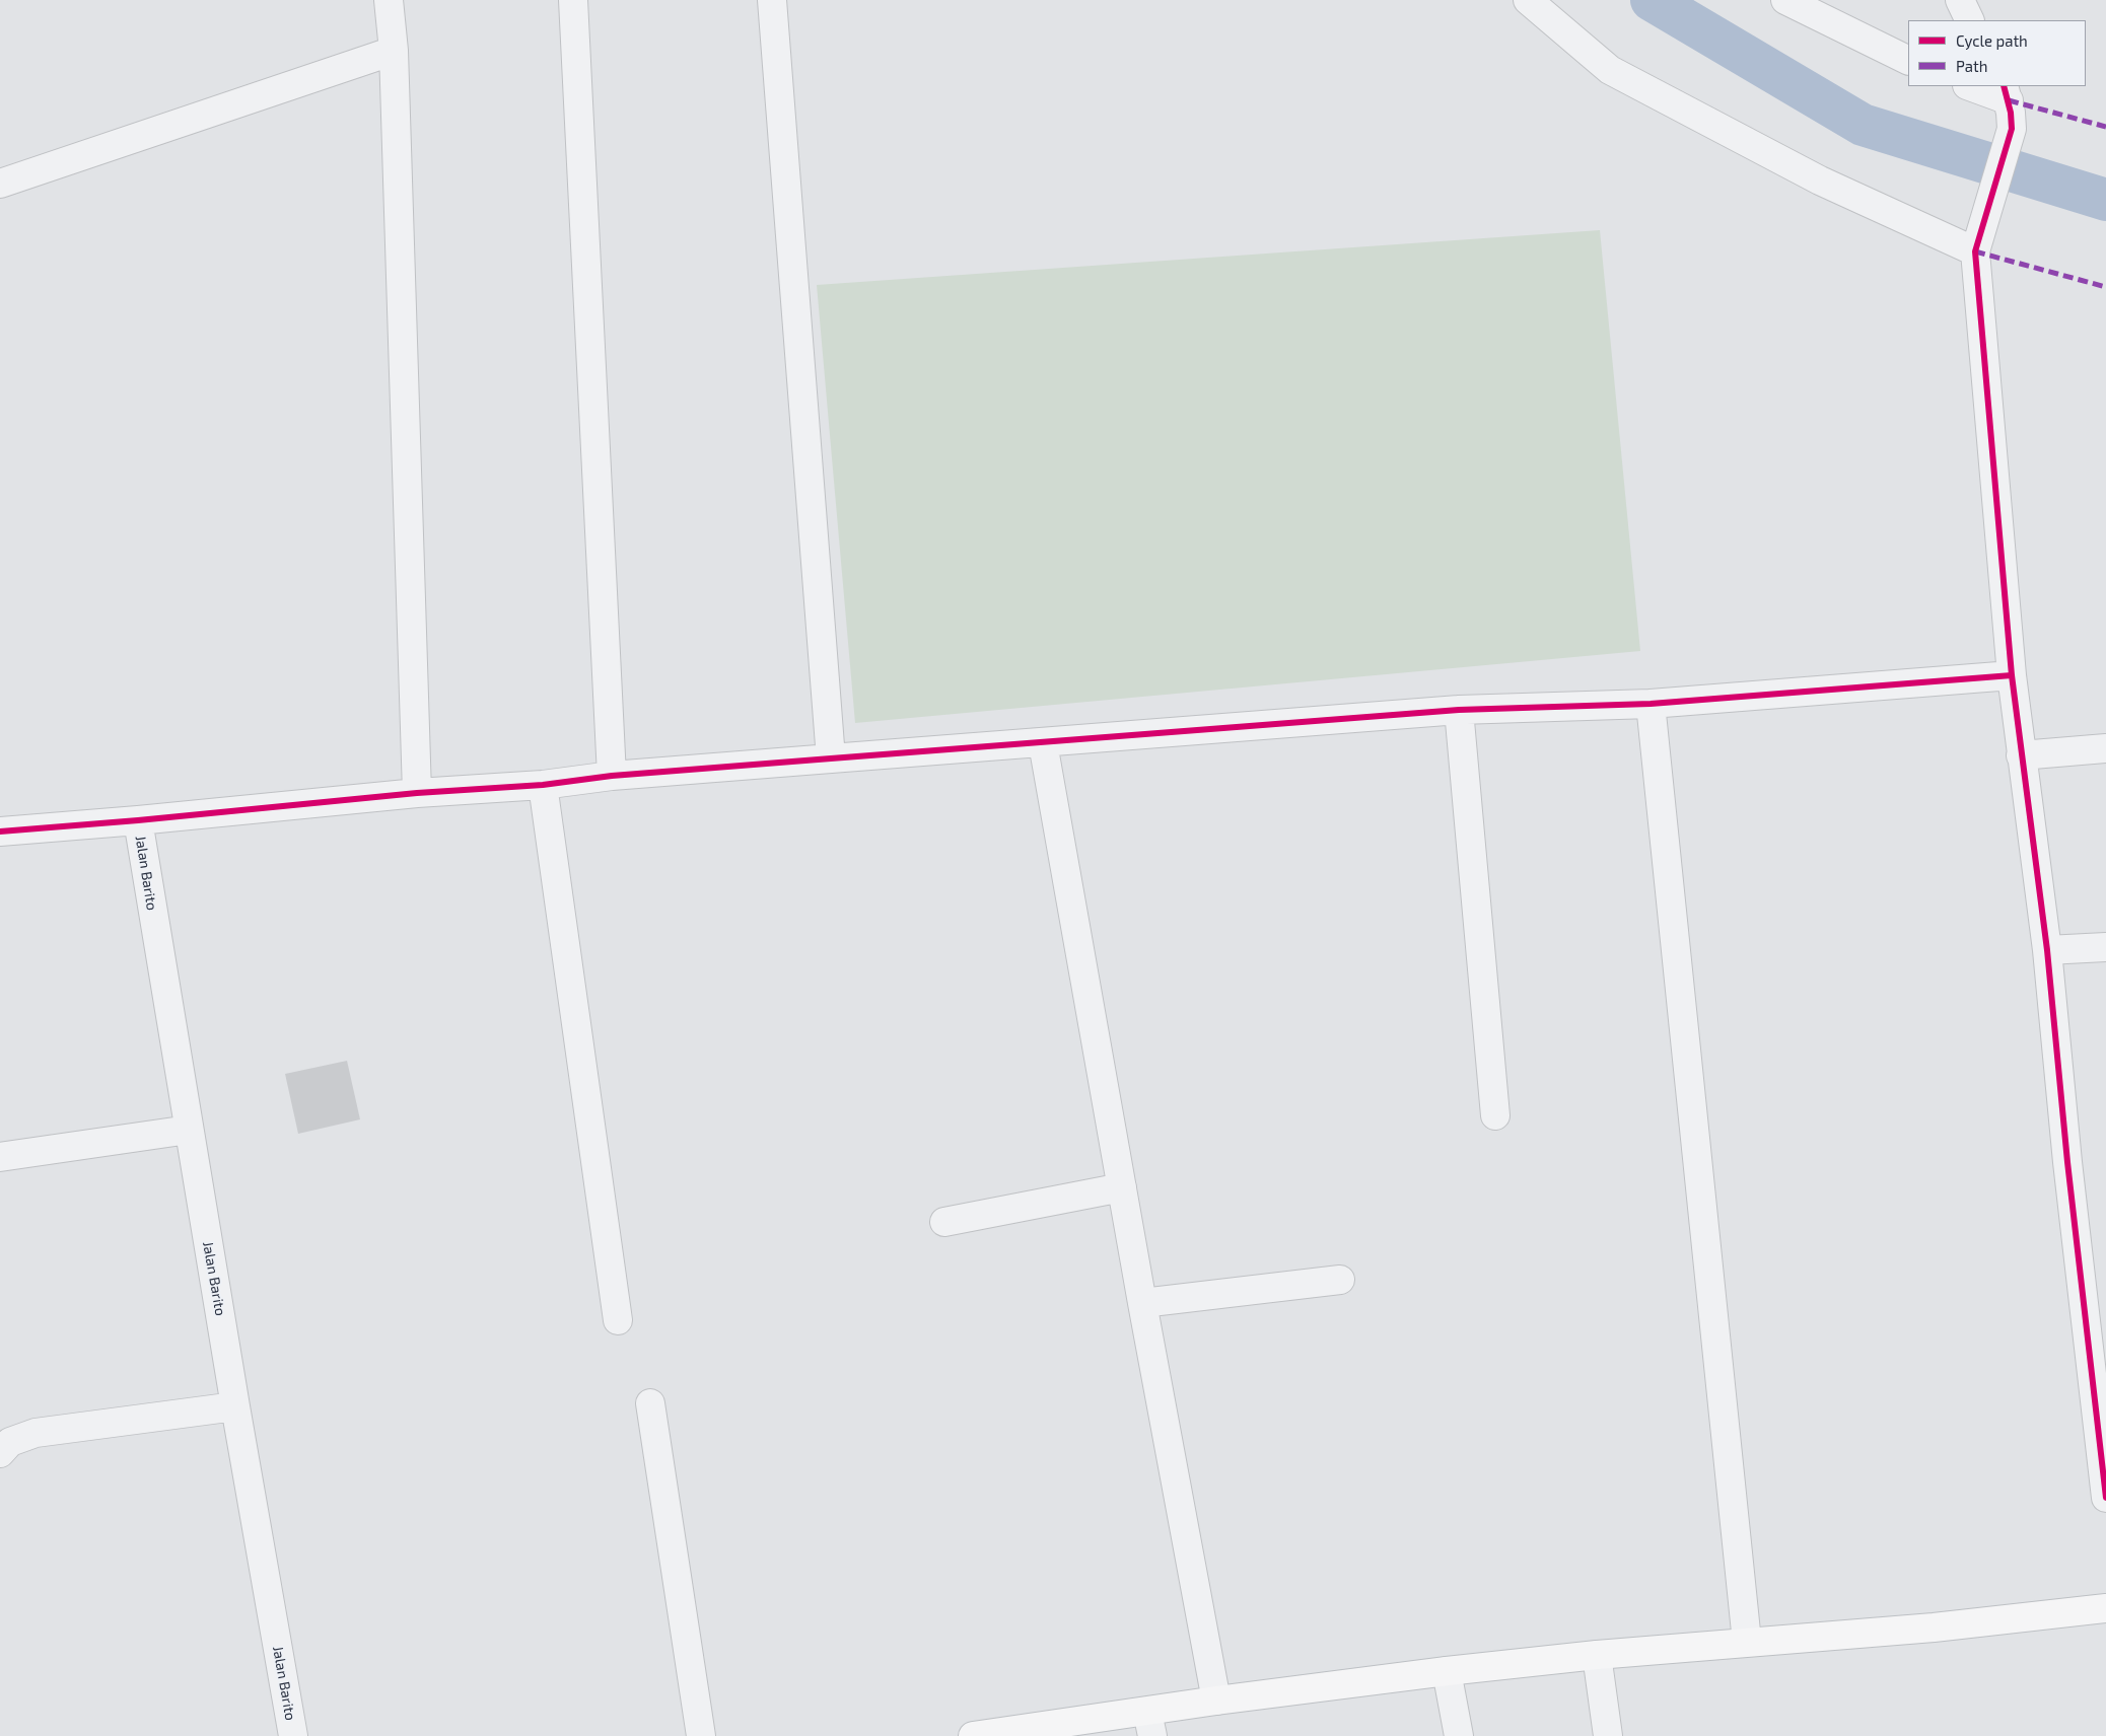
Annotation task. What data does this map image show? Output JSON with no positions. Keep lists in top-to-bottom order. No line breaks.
{"streets":{"street":["Jalan Barito"]},"legend":["Cycle path","Path"]}
